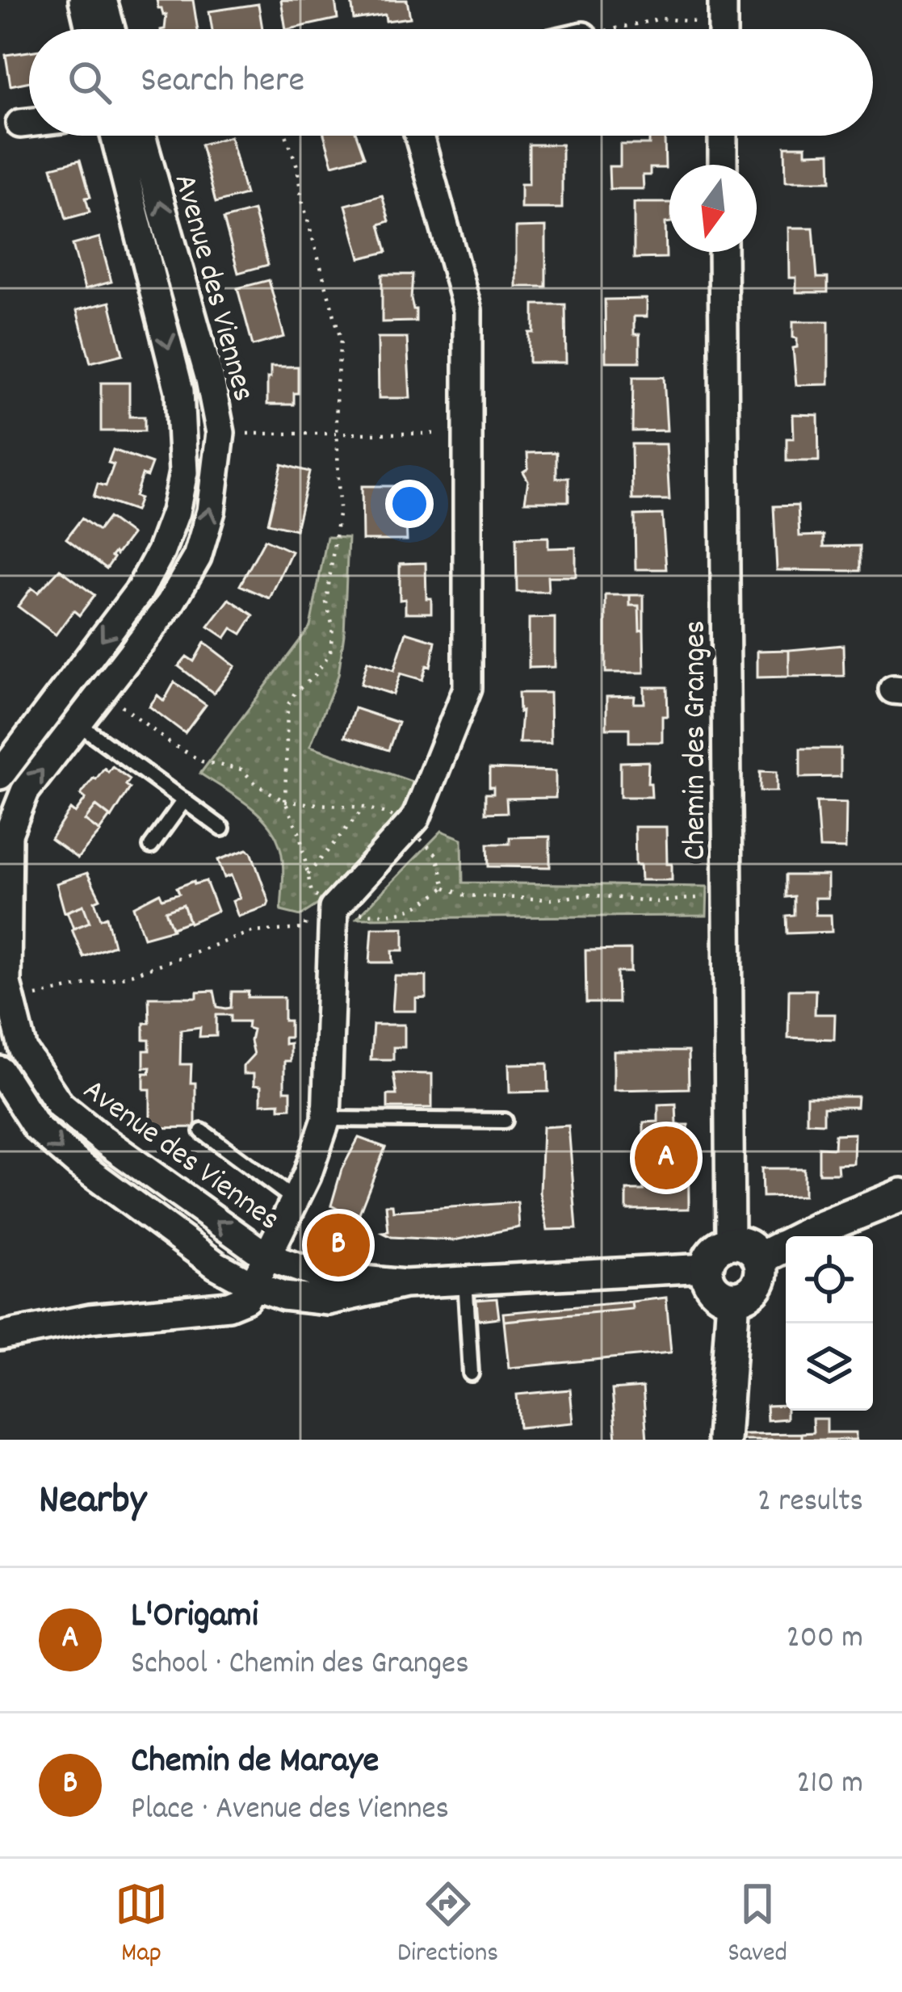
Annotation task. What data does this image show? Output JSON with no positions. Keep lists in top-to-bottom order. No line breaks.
{"streets":{"street":["Avenue des Viennes","Chemin des Granges"]},"crossings":[["Avenue des Viennes","Chemin des Granges"]],"north":"bottom","page":{"search":"Search here","pins":["A","B"],"heading":["Nearby","2 results"],"list":[{"mark":"A","name":"L'Origami","note":"School · Chemin des Granges","value":"200 m"},{"mark":"B","name":"Chemin de Maraye","note":"Place · Avenue des Viennes","value":"210 m"}],"nav":["Map","Directions","Saved"]}}
